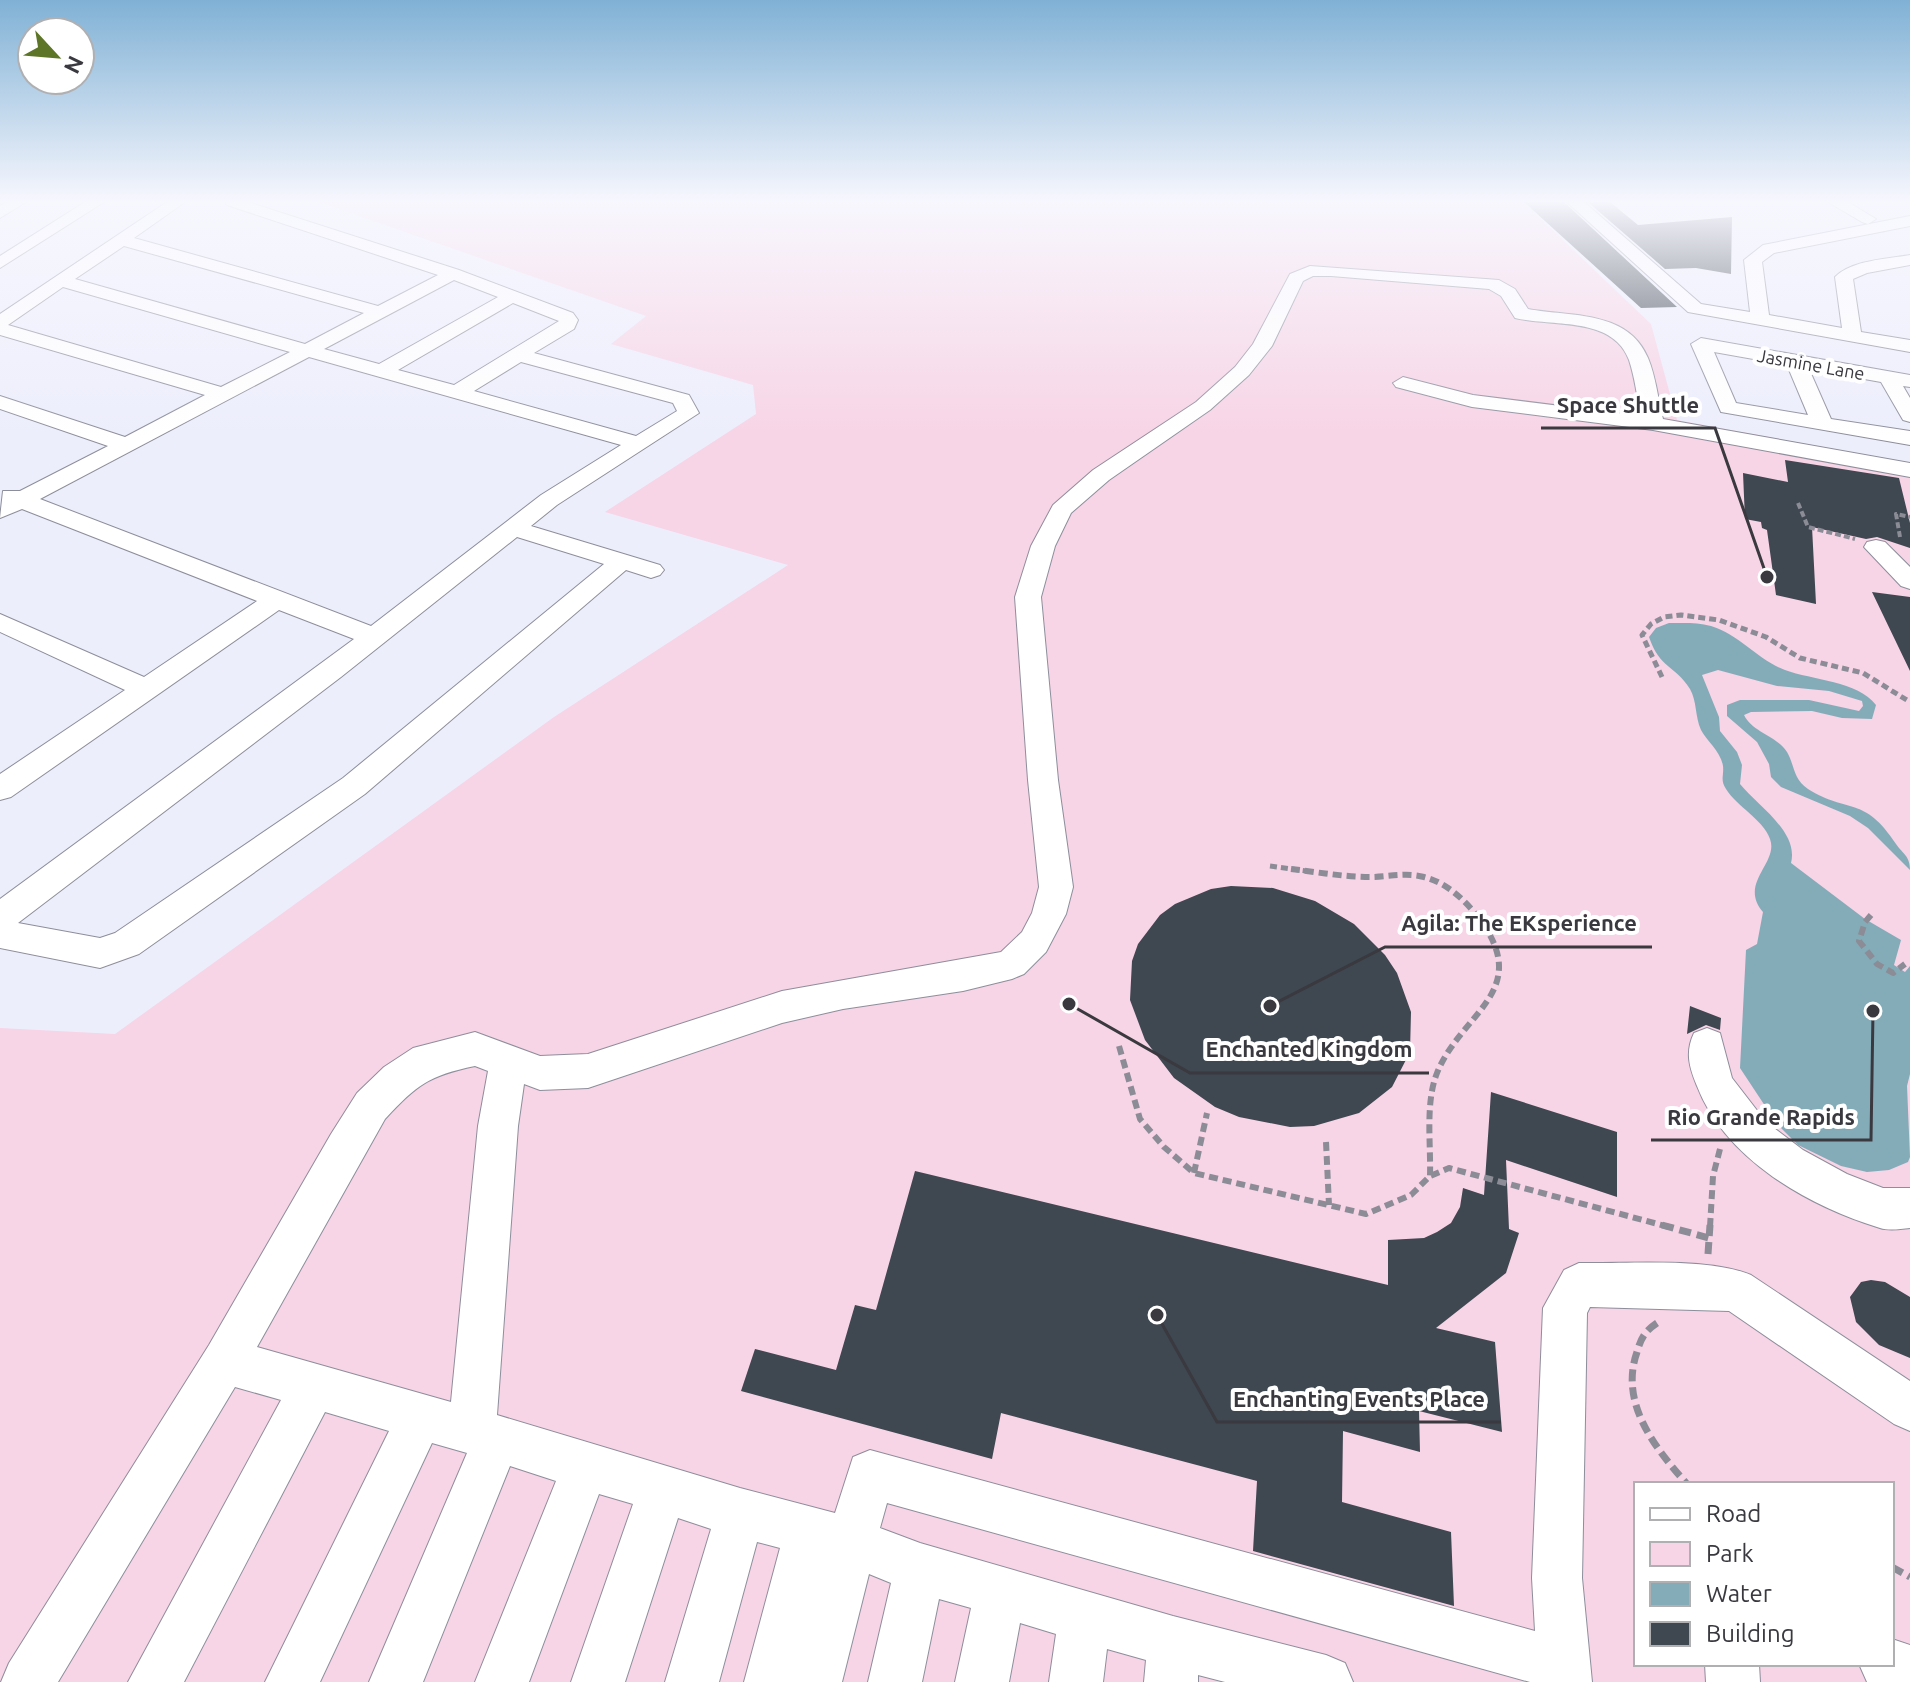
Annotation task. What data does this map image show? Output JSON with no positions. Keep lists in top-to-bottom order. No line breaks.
{"streets":{"street":["Jasmine Lane"]},"places":["Space Shuttle","Enchanted Kingdom","Agila: The EKsperience","Rio Grande Rapids","Enchanting Events Place"],"legend":["Road","Park","Water","Building"],"north":"bottom right"}
